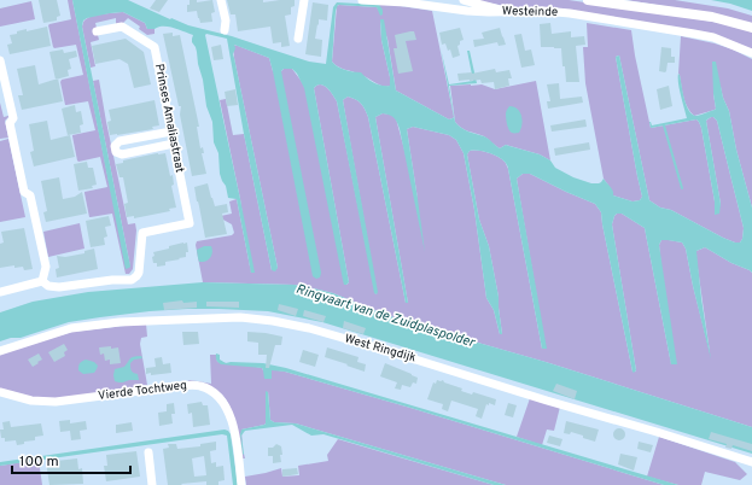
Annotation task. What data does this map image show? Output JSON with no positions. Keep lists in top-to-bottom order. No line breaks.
{"streets":{"street":["Westeinde","Prinses Amaliastraat","West Ringdijk","Vierde Tochtweg"]},"water":["Ringvaart van de Zuidplaspolder"],"scale_bar":"100 m"}
